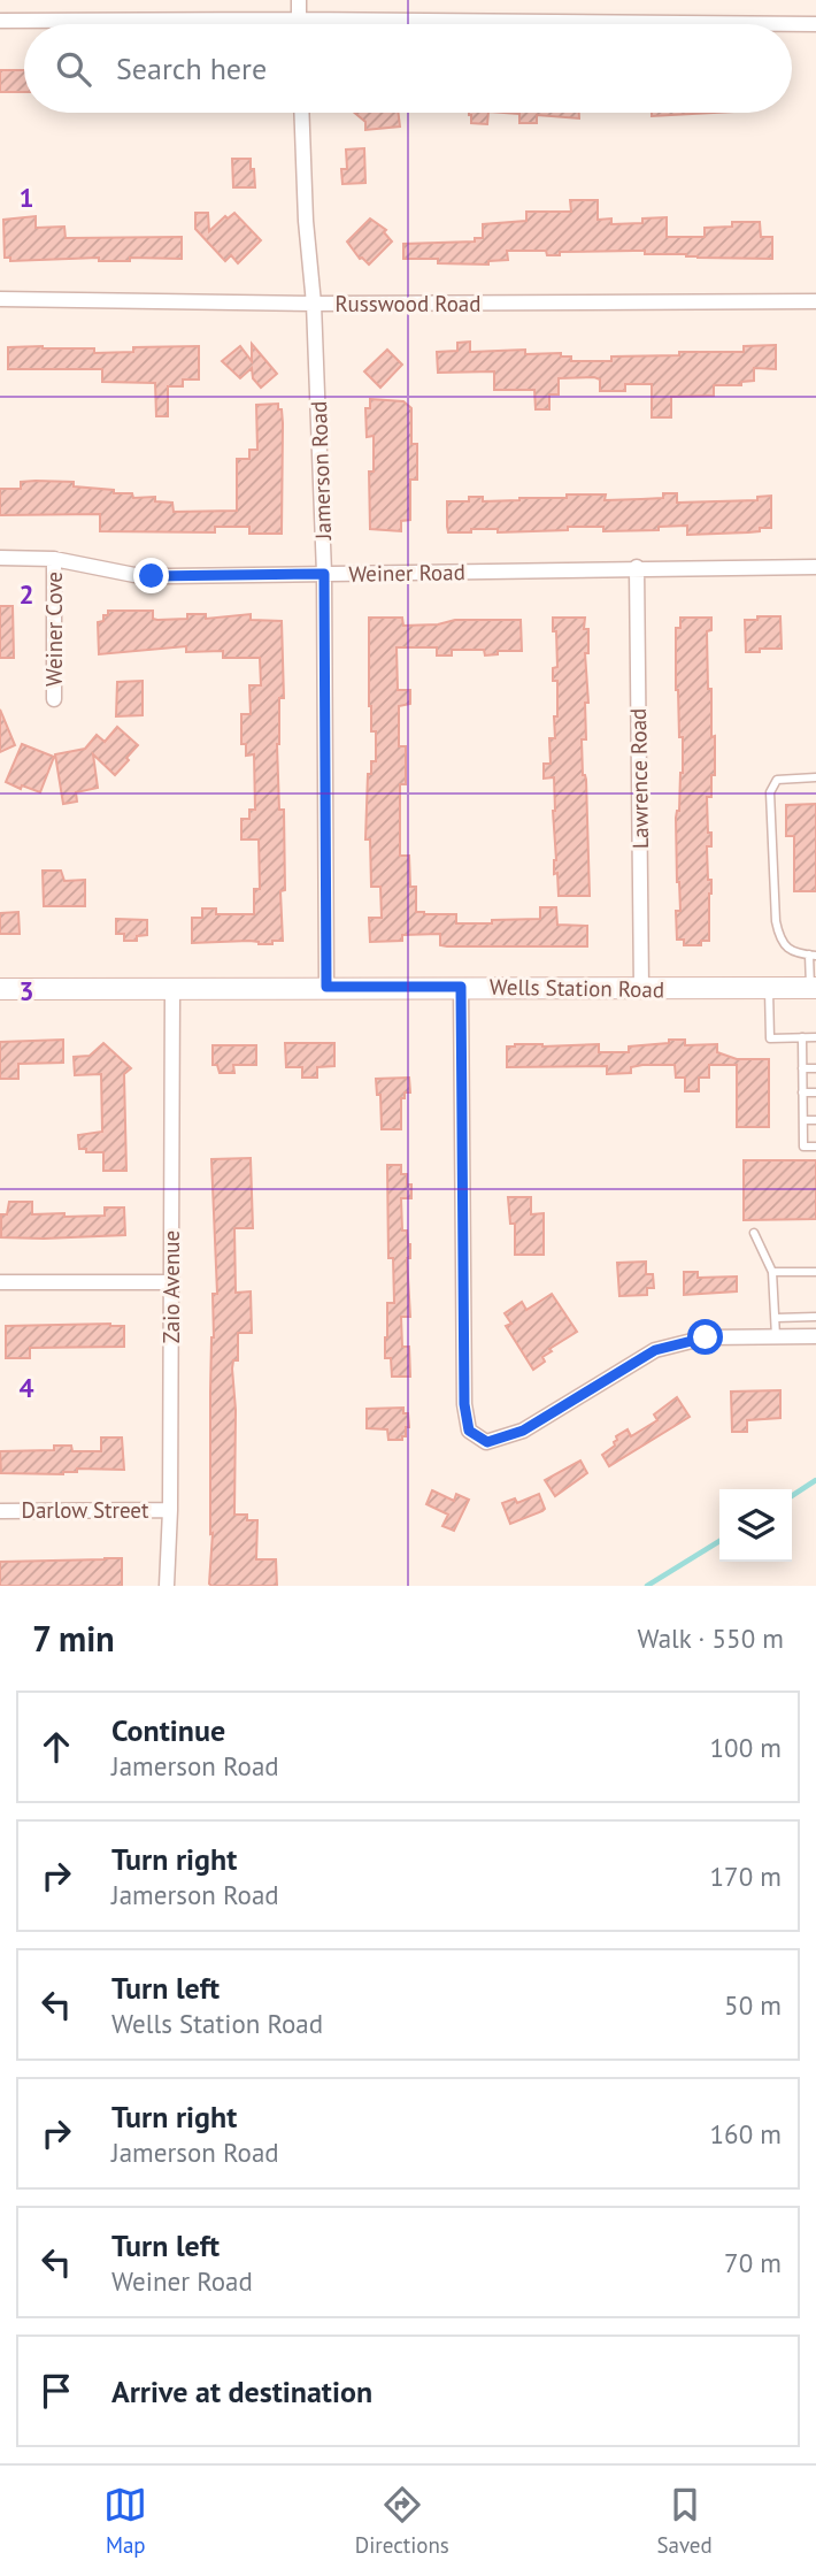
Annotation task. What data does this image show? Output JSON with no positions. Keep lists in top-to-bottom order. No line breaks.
{"streets":{"street":["Russwood Road","Jamerson Road","Weiner Road","Weiner Cove","Lawrence Road","Wells Station Road","Zaio Avenue","Darlow Street"]},"crossings":[["Russwood Road","Jamerson Road"],["Jamerson Road","Weiner Road"],["Jamerson Road","Wells Station Road"],["Weiner Road","Weiner Cove"],["Weiner Road","Lawrence Road"],["Lawrence Road","Wells Station Road"],["Wells Station Road","Zaio Avenue"],["Zaio Avenue","Darlow Street"]],"page":{"search":"Search here","heading":["7 min","Walk · 550 m"],"list":[["Continue","Jamerson Road","100 m"],["Turn right","Jamerson Road","170 m"],["Turn left","Wells Station Road","50 m"],["Turn right","Jamerson Road","160 m"],["Turn left","Weiner Road","70 m"],"Arrive at destination"],"nav":["Map","Directions","Saved"]},"grid":{"rows":["1","2","3","4"]}}
